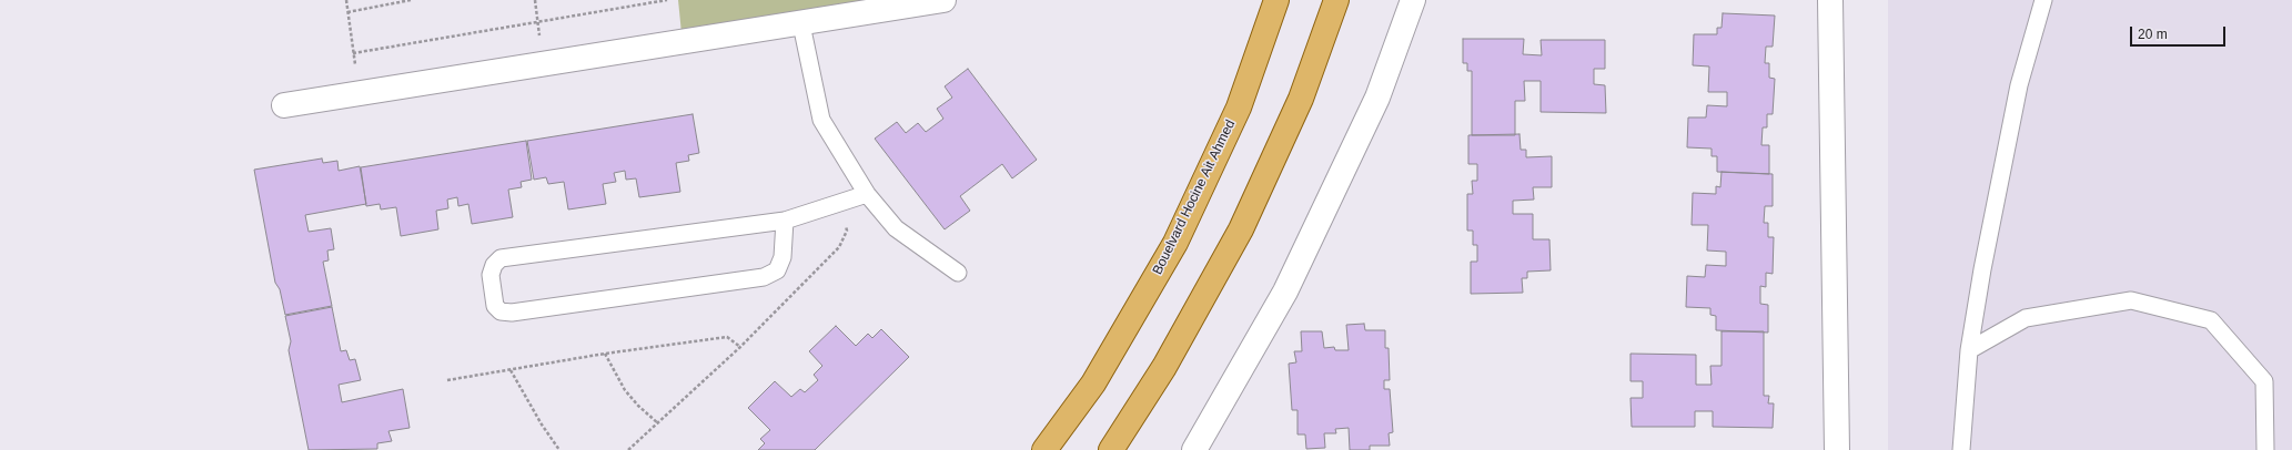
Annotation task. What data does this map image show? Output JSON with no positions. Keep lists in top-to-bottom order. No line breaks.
{"streets":{"main road":["Bouelvard Hocine Ait Ahmed"]},"scale_bar":"20 m"}
